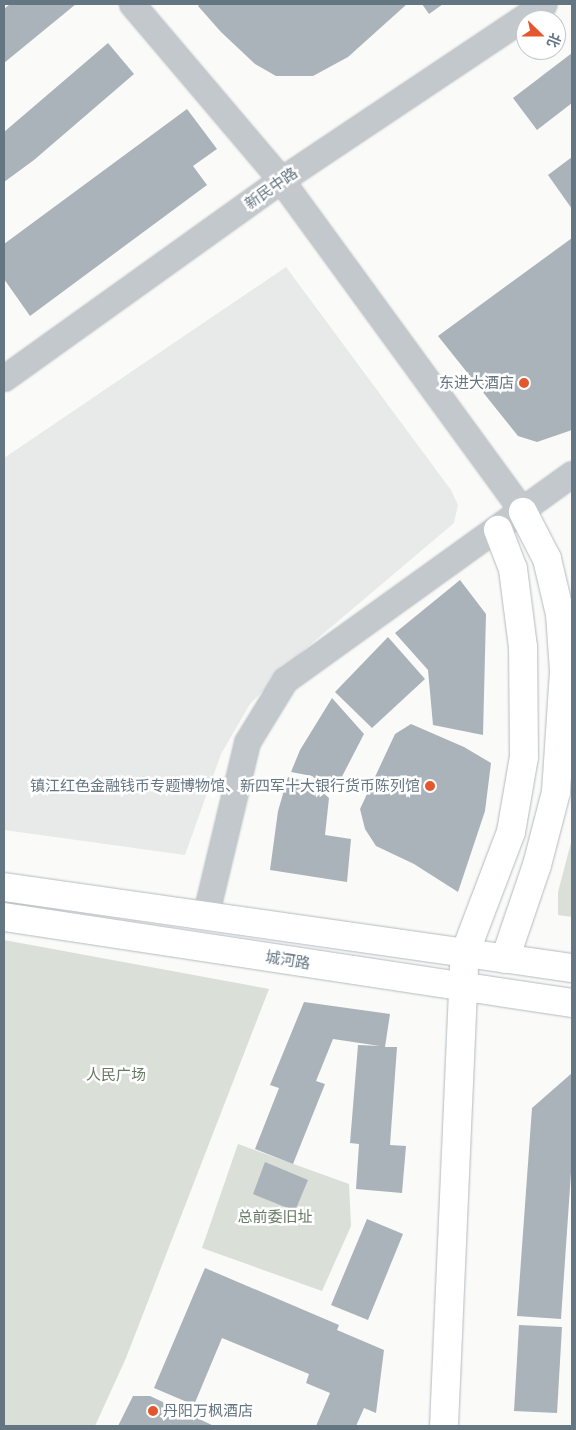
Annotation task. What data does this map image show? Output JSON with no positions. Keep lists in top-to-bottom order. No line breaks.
{"streets":{"main road":["城河路"],"street":["新民中路"]},"parks":["人民广场","总前委旧址"],"places":["东进大酒店","镇江红色金融钱币专题博物馆、新四军十大银行货币陈列馆","丹阳万枫酒店"],"north":"right"}
